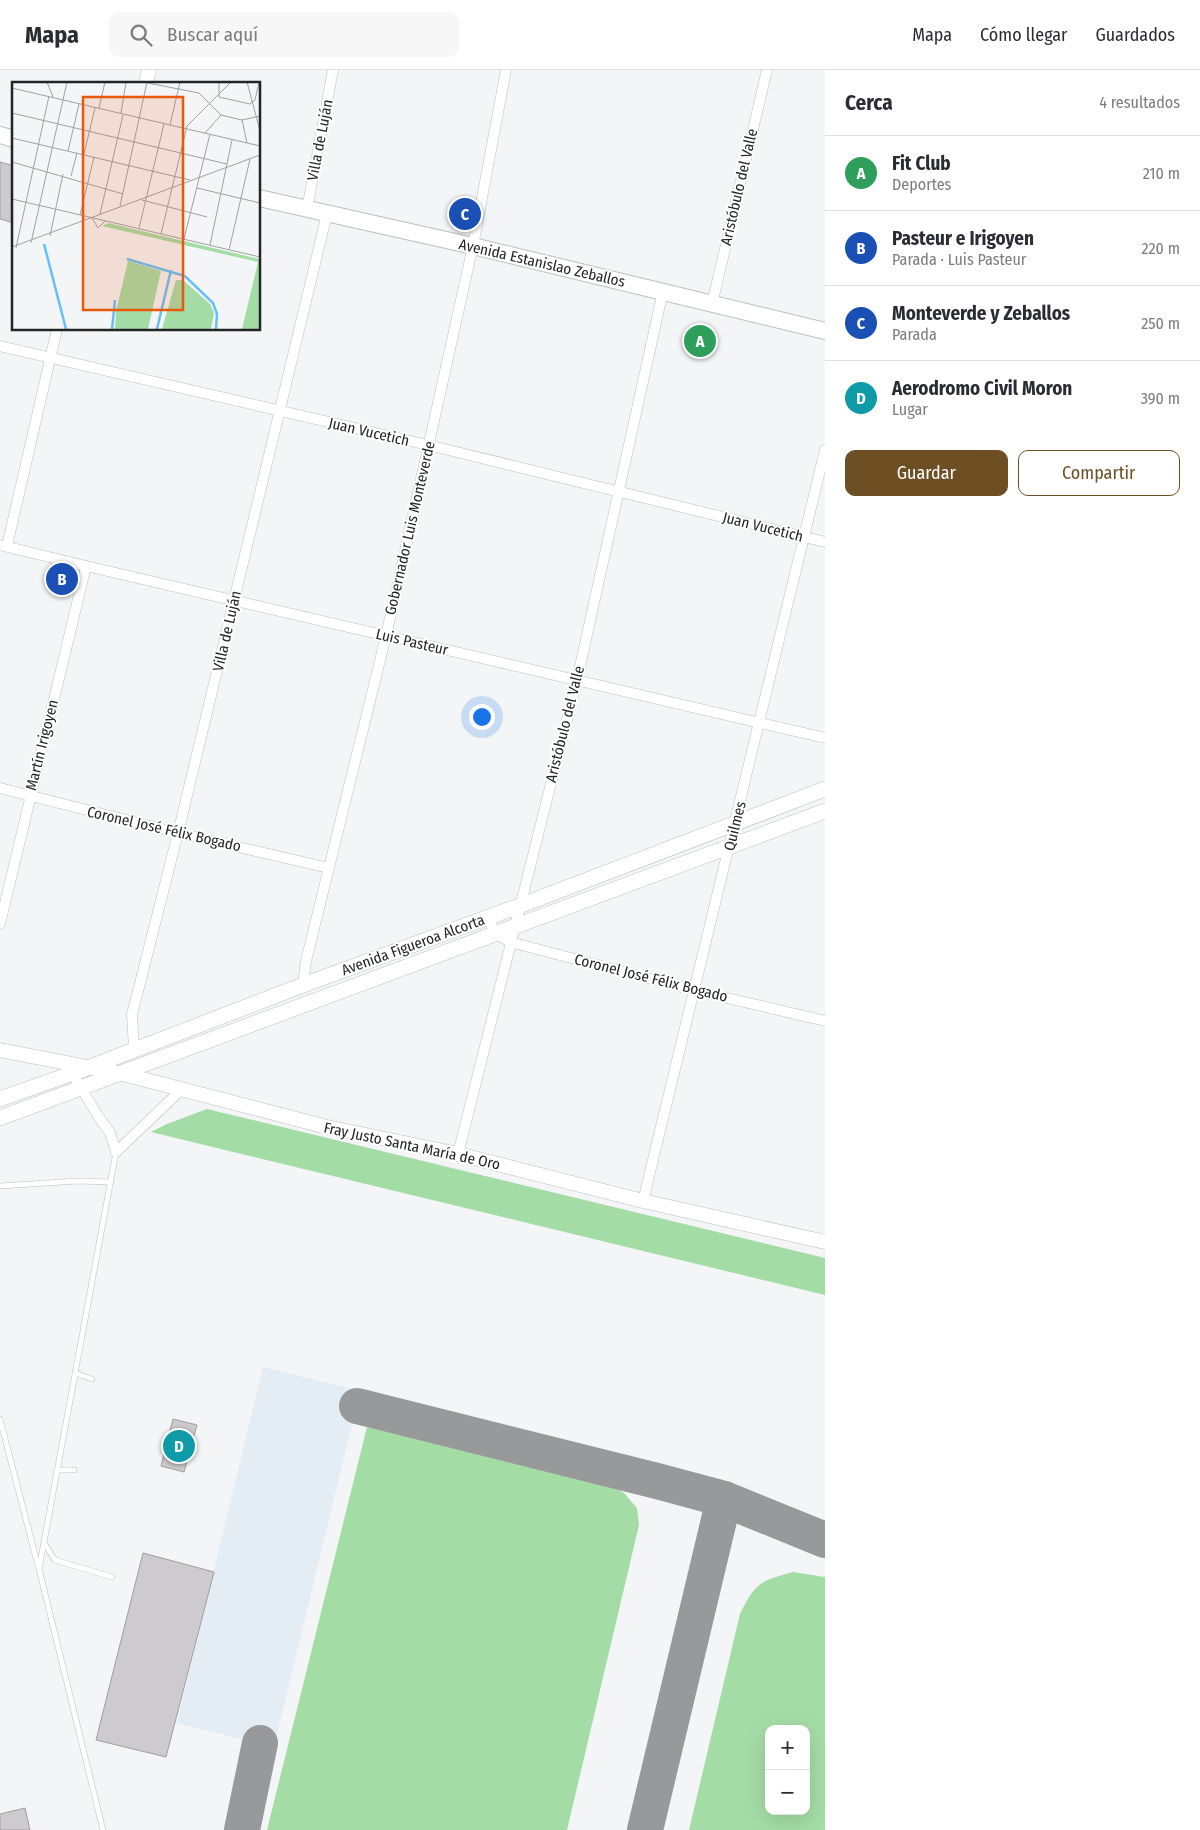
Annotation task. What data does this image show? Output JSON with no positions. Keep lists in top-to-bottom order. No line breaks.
{"streets":{"main road":["Avenida Estanislao Zeballos","Avenida Figueroa Alcorta"],"street":["Villa de Luján","Aristóbulo del Valle","Juan Vucetich","Gobernador Luis Monteverde","Luis Pasteur","Martín Irigoyen","Quilmes","Coronel José Félix Bogado","Fray Justo Santa María de Oro"]},"crossings":[["Villa de Luján","Avenida Estanislao Zeballos"],["Villa de Luján","Juan Vucetich"],["Villa de Luján","Luis Pasteur"],["Villa de Luján","Coronel José Félix Bogado"],["Villa de Luján","Avenida Figueroa Alcorta"],["Aristóbulo del Valle","Avenida Estanislao Zeballos"],["Aristóbulo del Valle","Juan Vucetich"],["Aristóbulo del Valle","Luis Pasteur"],["Aristóbulo del Valle","Coronel José Félix Bogado"],["Aristóbulo del Valle","Avenida Figueroa Alcorta"],["Aristóbulo del Valle","Fray Justo Santa María de Oro"],["Avenida Estanislao Zeballos","Gobernador Luis Monteverde"],["Juan Vucetich","Gobernador Luis Monteverde"],["Juan Vucetich","Quilmes"],["Gobernador Luis Monteverde","Luis Pasteur"],["Gobernador Luis Monteverde","Coronel José Félix Bogado"],["Gobernador Luis Monteverde","Avenida Figueroa Alcorta"],["Luis Pasteur","Martín Irigoyen"],["Luis Pasteur","Quilmes"],["Martín Irigoyen","Coronel José Félix Bogado"],["Quilmes","Coronel José Félix Bogado"],["Quilmes","Avenida Figueroa Alcorta"],["Quilmes","Fray Justo Santa María de Oro"],["Coronel José Félix Bogado","Avenida Figueroa Alcorta"],["Avenida Figueroa Alcorta","Fray Justo Santa María de Oro"]],"page":{"header":"Mapa","search":"Buscar aquí","nav":["Mapa","Cómo llegar","Guardados"],"heading":["Cerca","4 resultados"],"list":[{"mark":"A","name":"Fit Club","note":"Deportes","value":"210 m"},{"mark":"B","name":"Pasteur e Irigoyen","note":"Parada · Luis Pasteur","value":"220 m"},{"mark":"C","name":"Monteverde y Zeballos","note":"Parada","value":"250 m"},{"mark":"D","name":"Aerodromo Civil Moron","note":"Lugar","value":"390 m"}],"pins":["C","A","B","D"],"buttons":["Guardar","Compartir"],"map_buttons":["+","−"]}}
